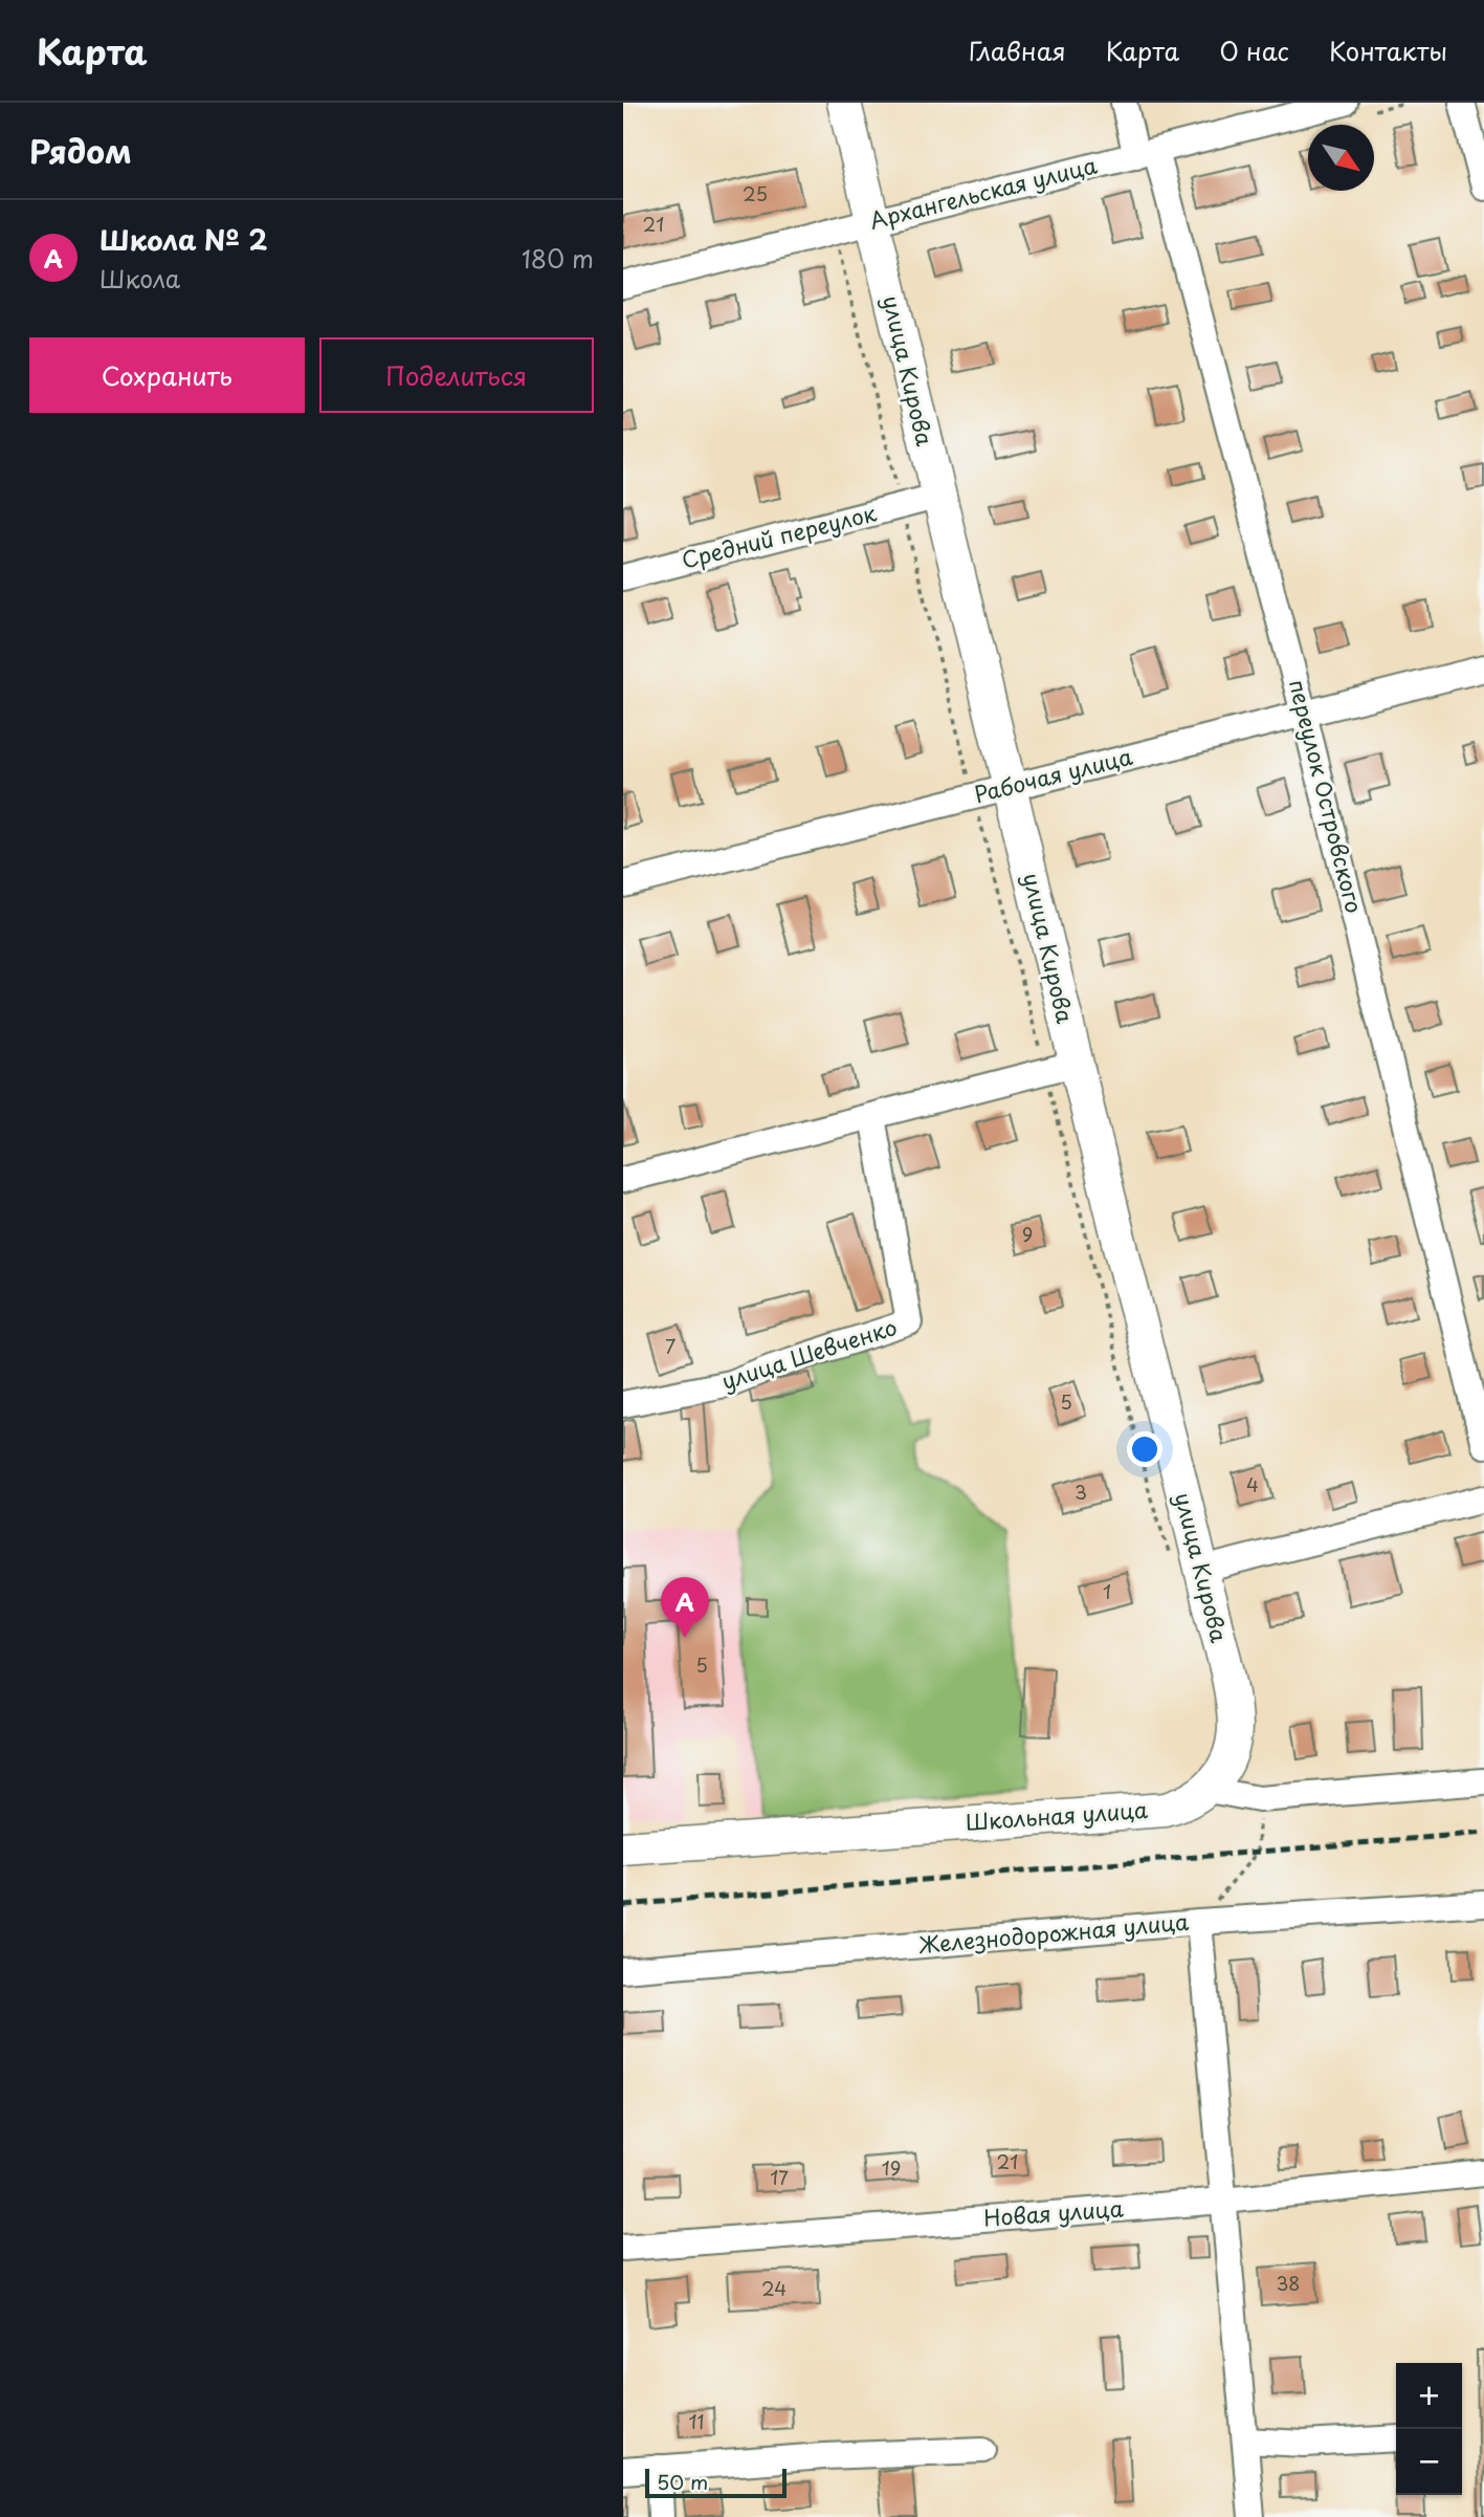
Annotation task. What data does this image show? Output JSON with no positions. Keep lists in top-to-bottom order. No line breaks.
{"streets":{"main road":["улица Кирова","Школьная улица"],"street":["Архангельская улица","Средний переулок","Рабочая улица","переулок Островского","улица Шевченко","Железнодорожная улица","Новая улица"]},"crossings":[["Архангельская улица","улица Кирова"],["Архангельская улица","переулок Островского"],["улица Кирова","Средний переулок"],["улица Кирова","Рабочая улица"],["улица Кирова","Школьная улица"],["Рабочая улица","переулок Островского"]],"house_numbers":["25","21","9","7","5","4","3","1","5","21","19","17","38","24","11"],"scale_bar":"50 m","north":"bottom right","page":{"header":"Карта","nav":["Главная","Карта","О нас","Контакты"],"heading":"Рядом","list":[{"mark":"A","name":"Школа № 2","note":"Школа","value":"180 m"}],"buttons":["Сохранить","Поделиться"],"pins":"A","map_buttons":["+","−"],"scale":"50 m"}}
